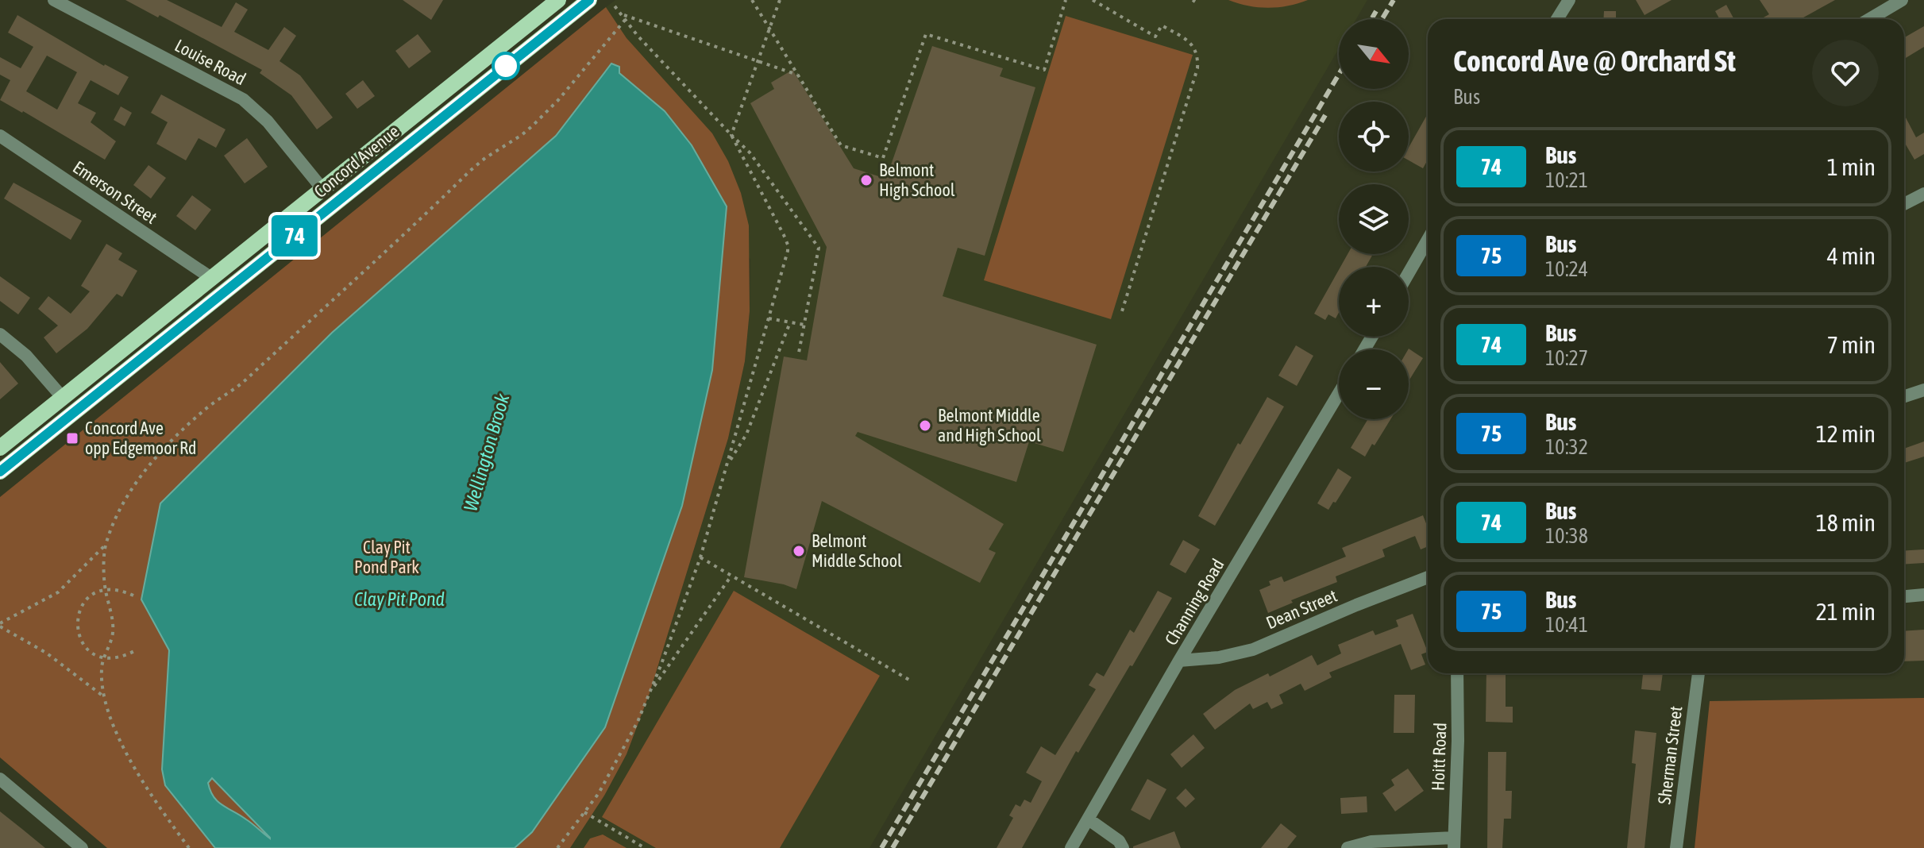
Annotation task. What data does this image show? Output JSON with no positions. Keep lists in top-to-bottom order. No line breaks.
{"streets":{"main road":["Concord Avenue"],"street":["Louise Road","Emerson Street","Channing Road","Dean Street","Sherman Street","Hoitt Road"]},"crossings":[["Louise Road","Concord Avenue"],["Concord Avenue","Emerson Street"],["Channing Road","Dean Street"]],"water":["Wellington Brook","Clay Pit Pond"],"parks":["Clay Pit Pond Park"],"places":{"other":["Belmont High School","Belmont Middle and High School","Belmont Middle School"],"transit":["Concord Ave opp Edgemoor Rd"]},"lines":["bus line 74"],"north":"bottom right","page":{"on_map":"74","map_buttons":["+","−"],"heading":["Concord Ave @ Orchard St","Bus"],"list":[{"mark":"74","name":"Bus","note":"10:21","value":"1 min"},{"mark":"75","name":"Bus","note":"10:24","value":"4 min"},{"mark":"74","name":"Bus","note":"10:27","value":"7 min"},{"mark":"75","name":"Bus","note":"10:32","value":"12 min"},{"mark":"74","name":"Bus","note":"10:38","value":"18 min"},{"mark":"75","name":"Bus","note":"10:41","value":"21 min"}]}}
